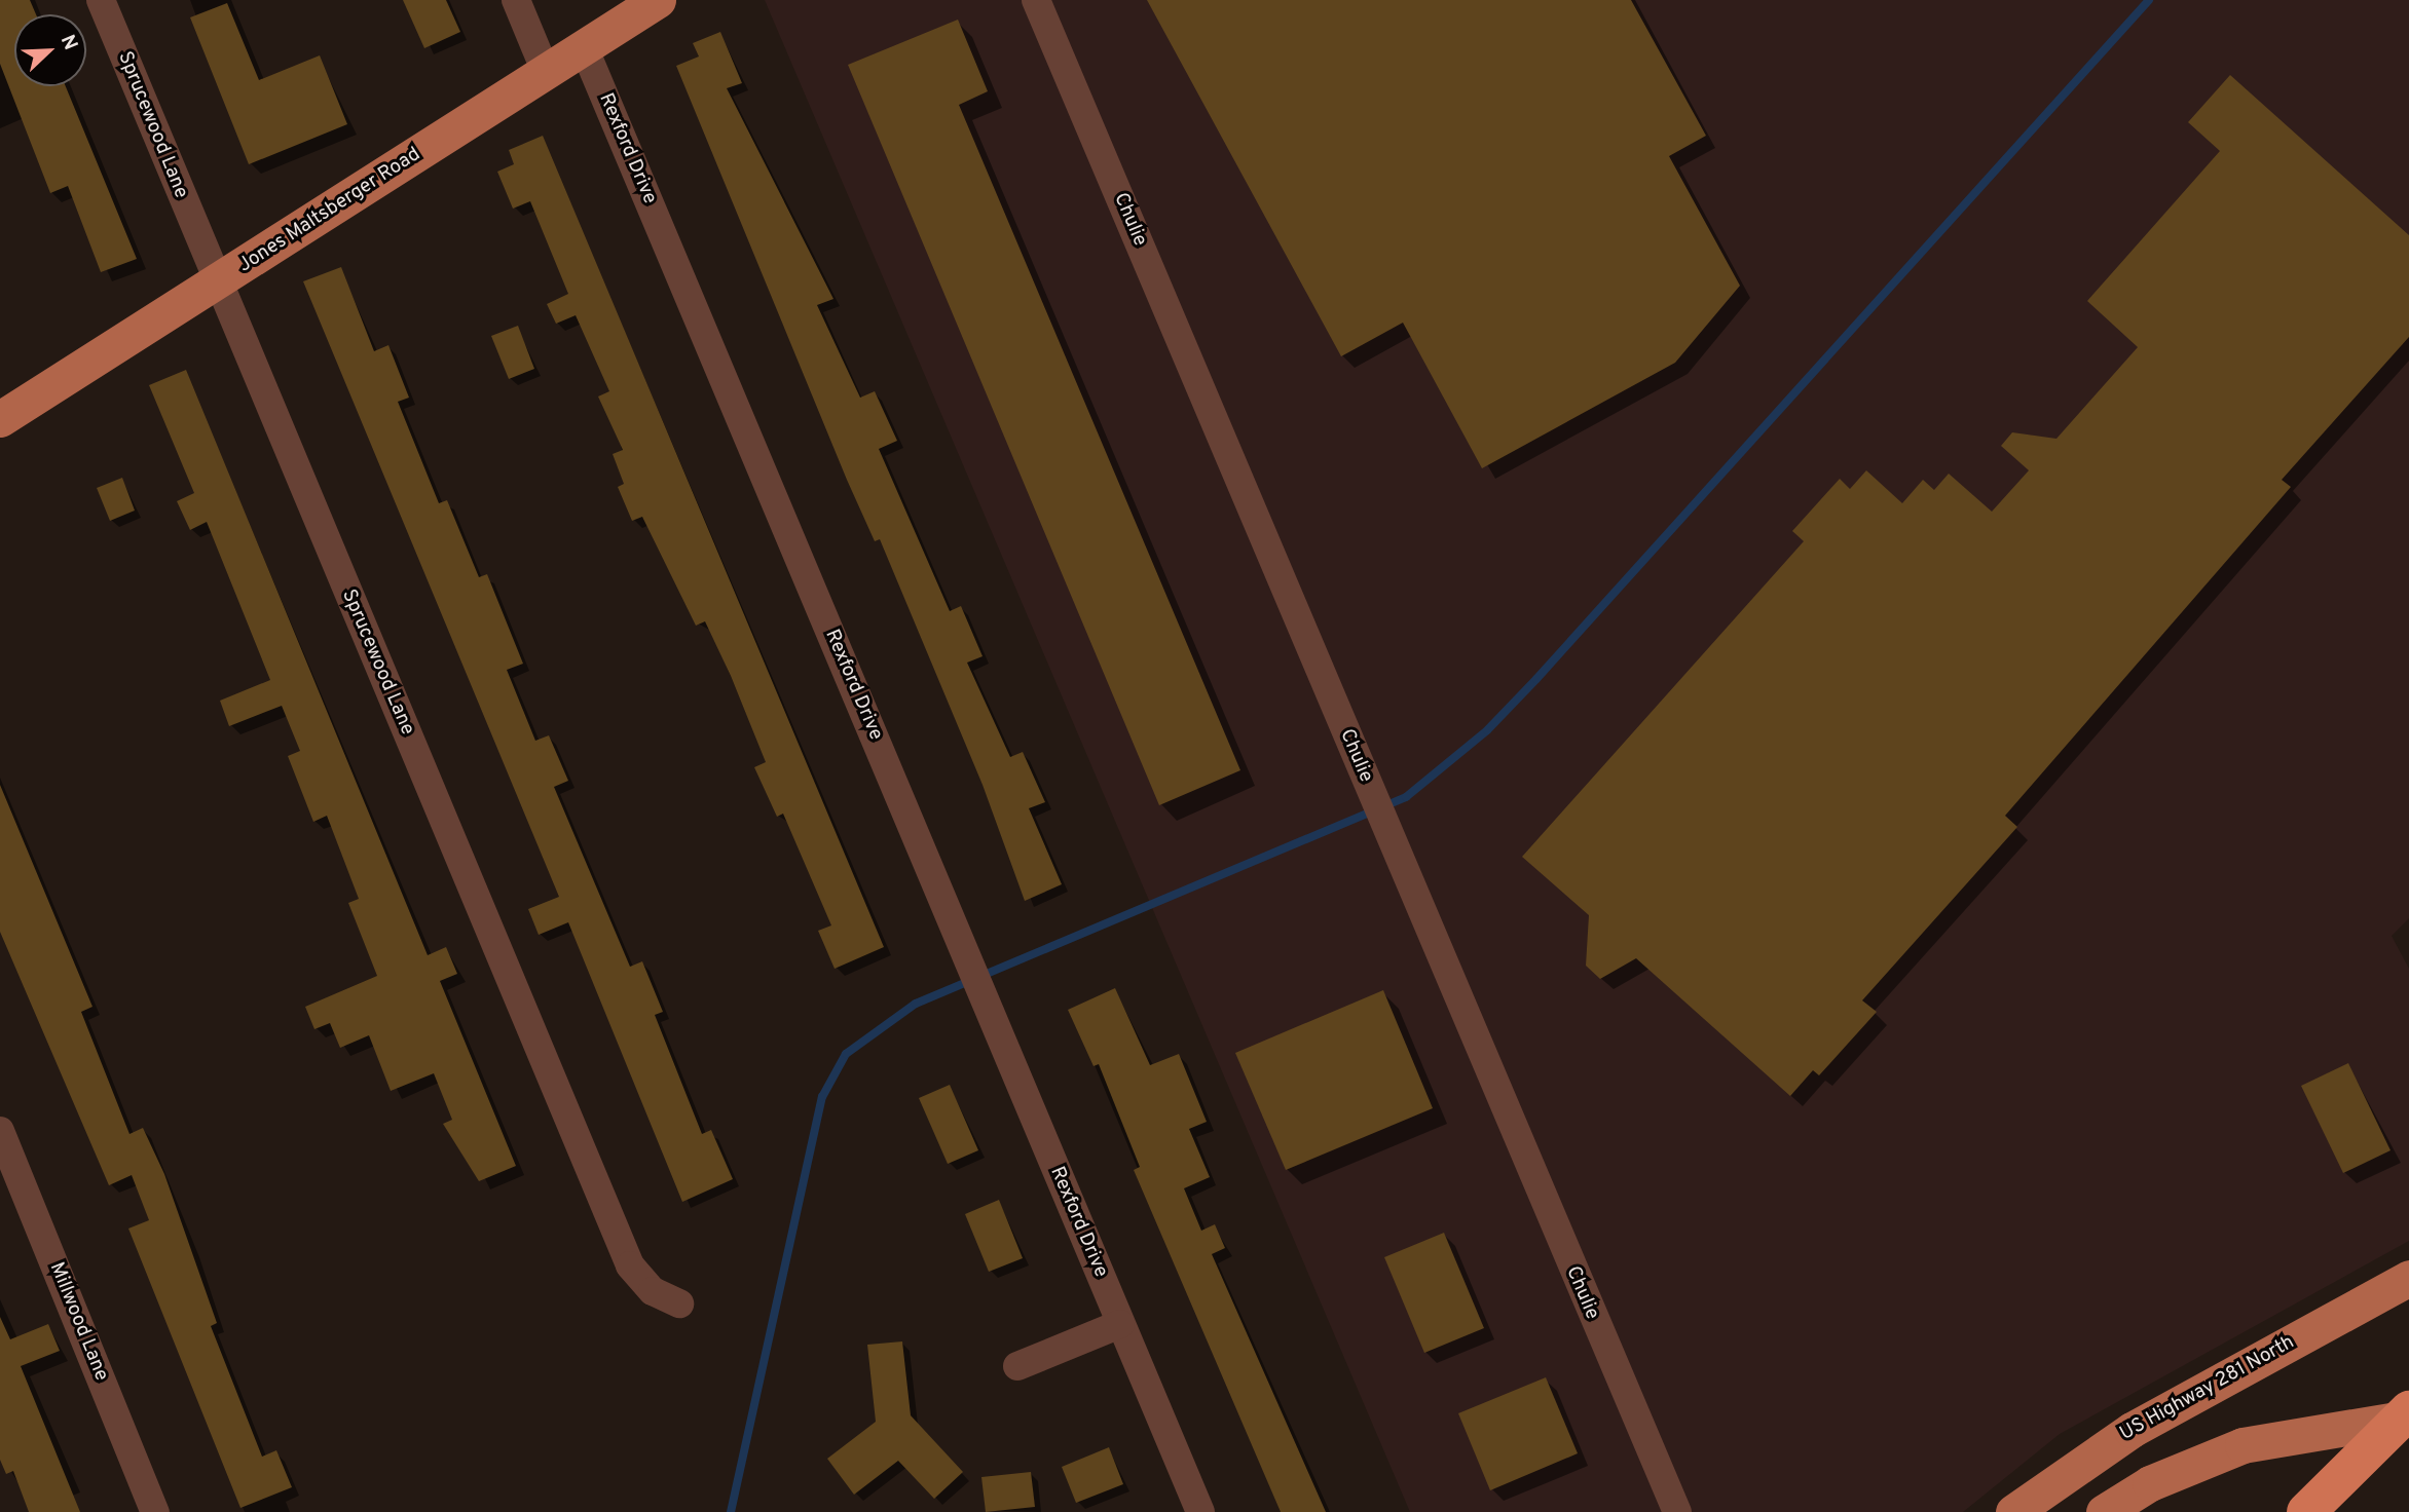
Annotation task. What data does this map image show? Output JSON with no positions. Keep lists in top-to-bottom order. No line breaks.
{"streets":{"main road":["Jones Maltsberger Road","US Highway 281 North"],"street":["Sprucewood Lane","Rexford Drive","Chulie","Millwood Lane"]},"crossings":[["Sprucewood Lane","Jones Maltsberger Road"],["Rexford Drive","Jones Maltsberger Road"]],"north":"top right"}
